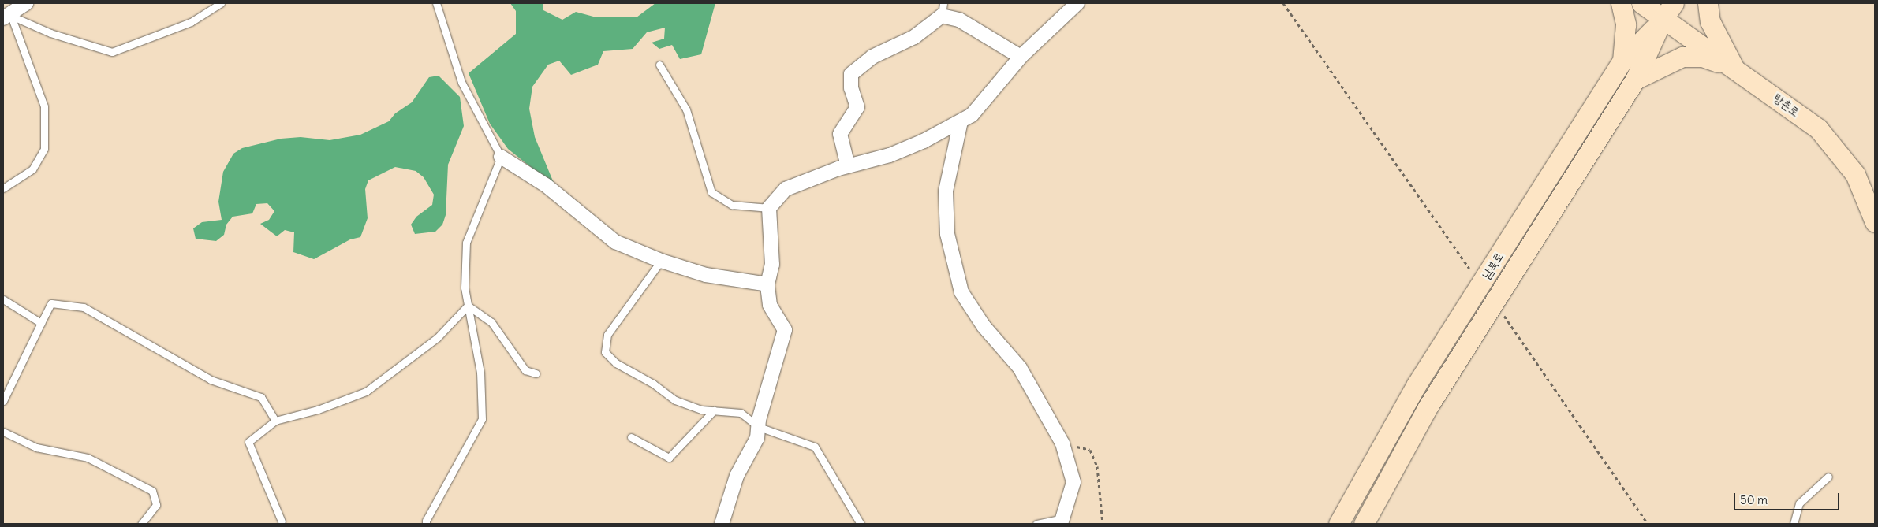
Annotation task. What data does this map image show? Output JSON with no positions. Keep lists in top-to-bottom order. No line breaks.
{"streets":{"main road":["방촌로","남북로"]},"crossings":[["방촌로","남북로"]],"scale_bar":"50 m"}
